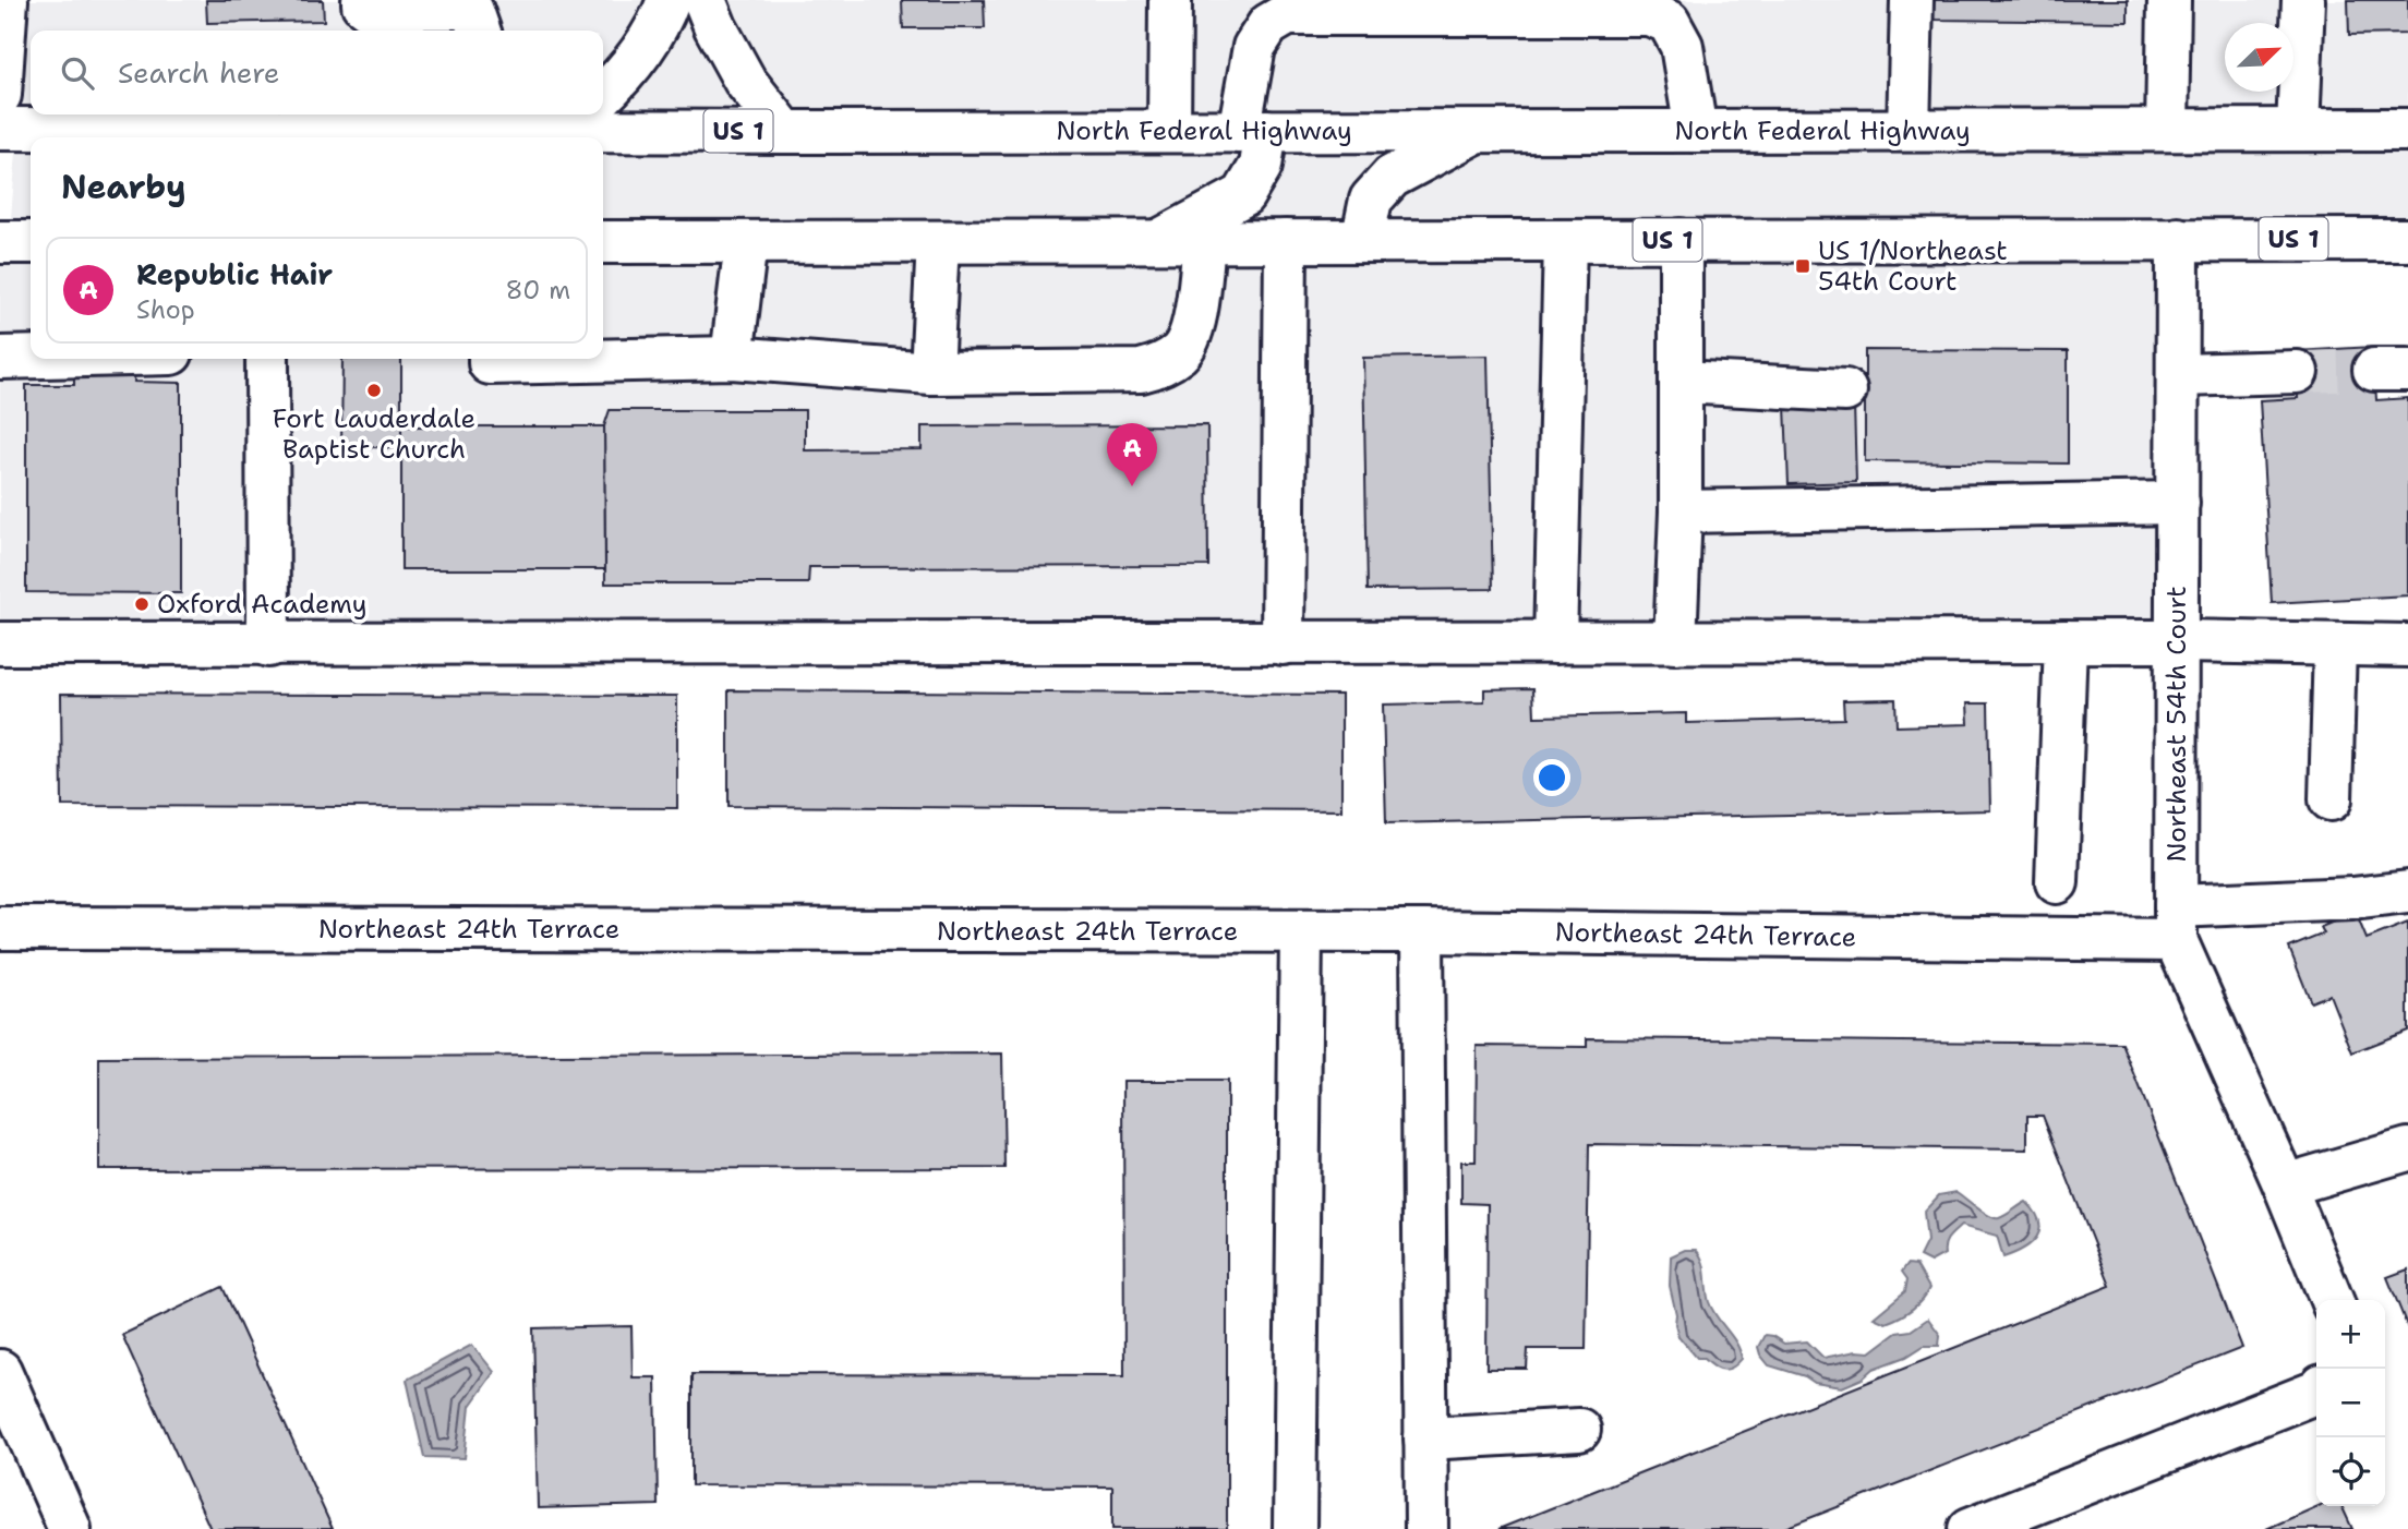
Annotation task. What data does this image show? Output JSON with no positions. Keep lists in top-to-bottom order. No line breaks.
{"streets":{"main road":["US 1","North Federal Highway","Northeast 54th Court","Northeast 24th Terrace"]},"crossings":[["US 1","Northeast 54th Court"],["Northeast 54th Court","Northeast 24th Terrace"]],"places":{"transit":["US 1/Northeast 54th Court"],"other":["Fort Lauderdale Baptist Church","Oxford Academy"]},"north":"top right","page":{"search":"Search here","heading":"Nearby","list":[{"mark":"A","name":"Republic Hair","note":"Shop","value":"80 m"}],"pins":"A","map_buttons":["+","−"]}}
